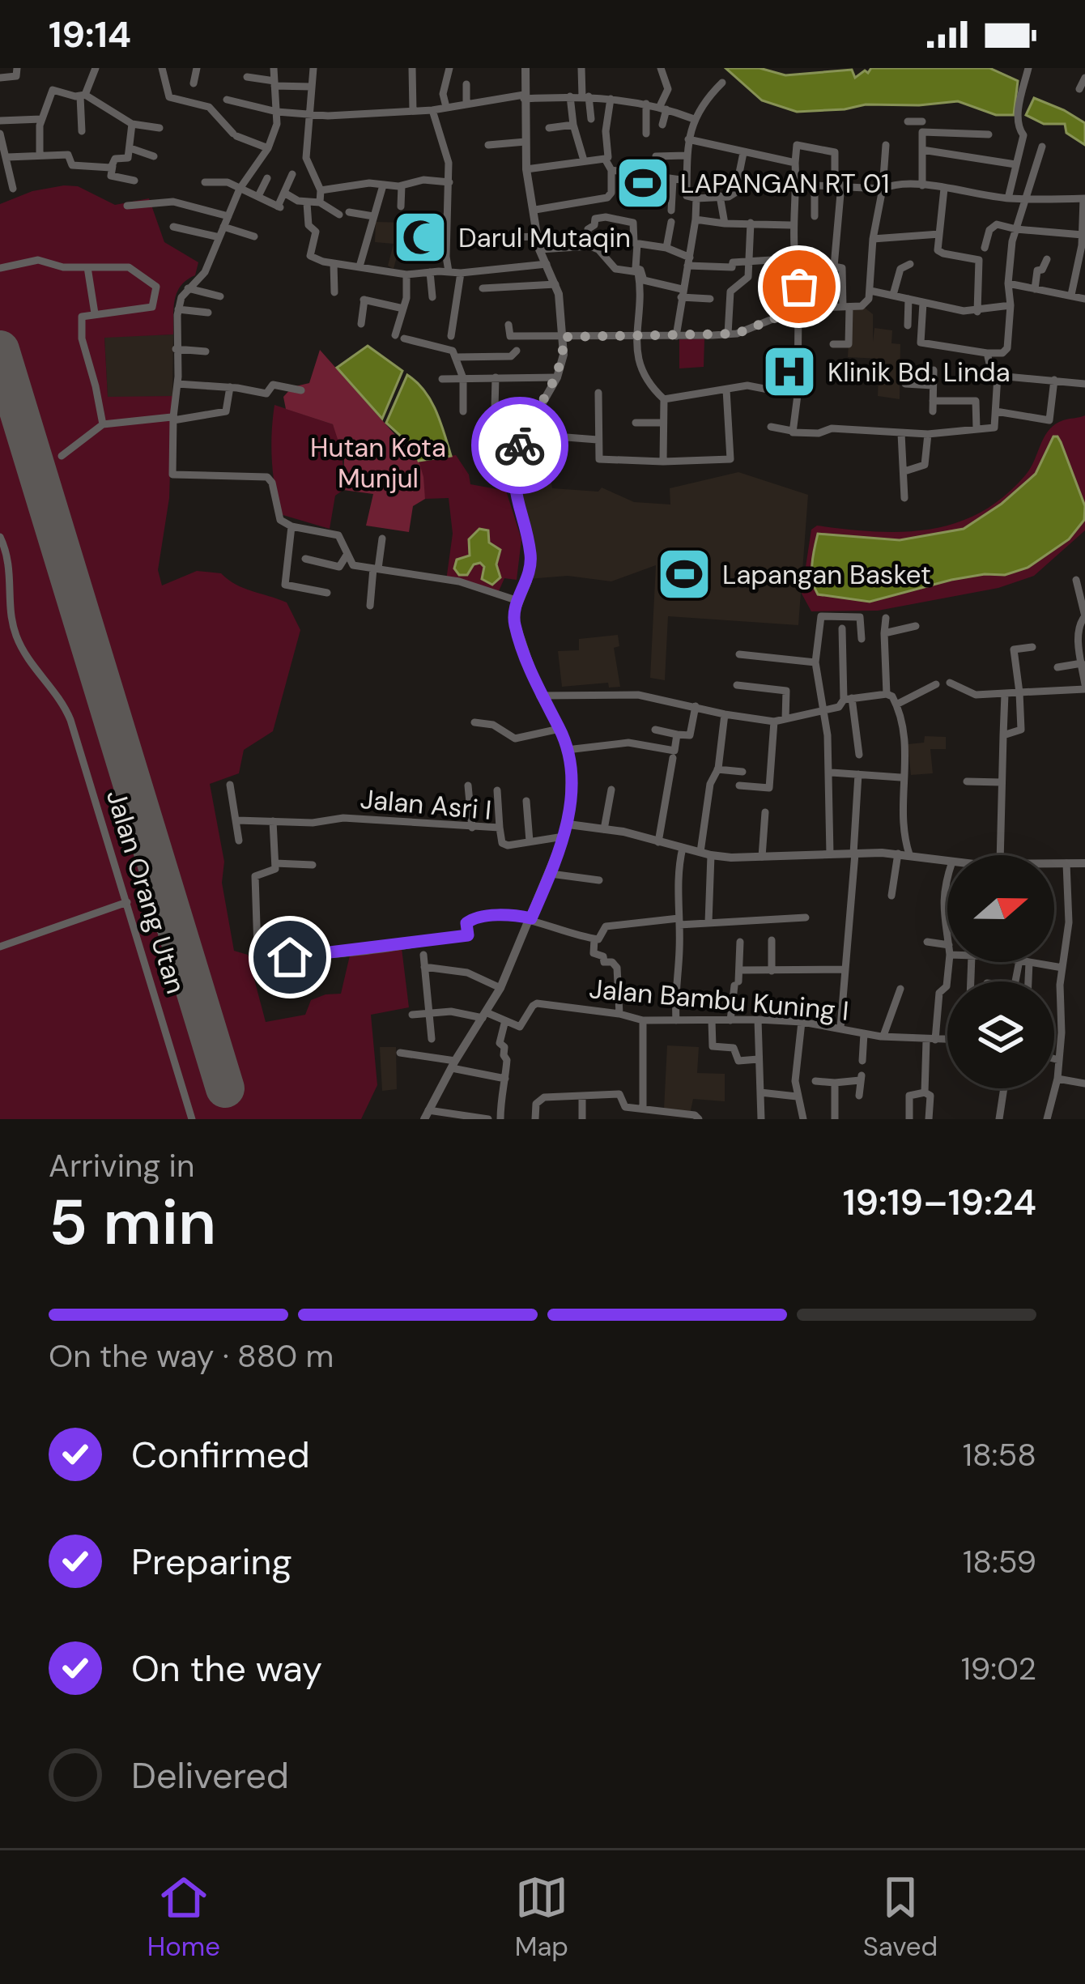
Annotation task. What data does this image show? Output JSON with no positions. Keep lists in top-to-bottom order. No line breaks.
{"streets":{"street":["Jalan Asri I","Jalan Orang Utan","Jalan Bambu Kuning I"]},"parks":["Hutan Kota Munjul"],"places":{"sports":["LAPANGAN RT 01","Lapangan Basket"],"mosque":["Darul Mutaqin"],"hospital":["Klinik Bd. Linda"]},"north":"right","page":{"status":"19:14","heading":["5 min","Arriving in","19:19–19:24"],"bar":"On the way · 880 m","list":[["Confirmed","18:58"],["Preparing","18:59"],["On the way","19:02"],"Delivered"],"tabs":["Home","Map","Saved"]}}
